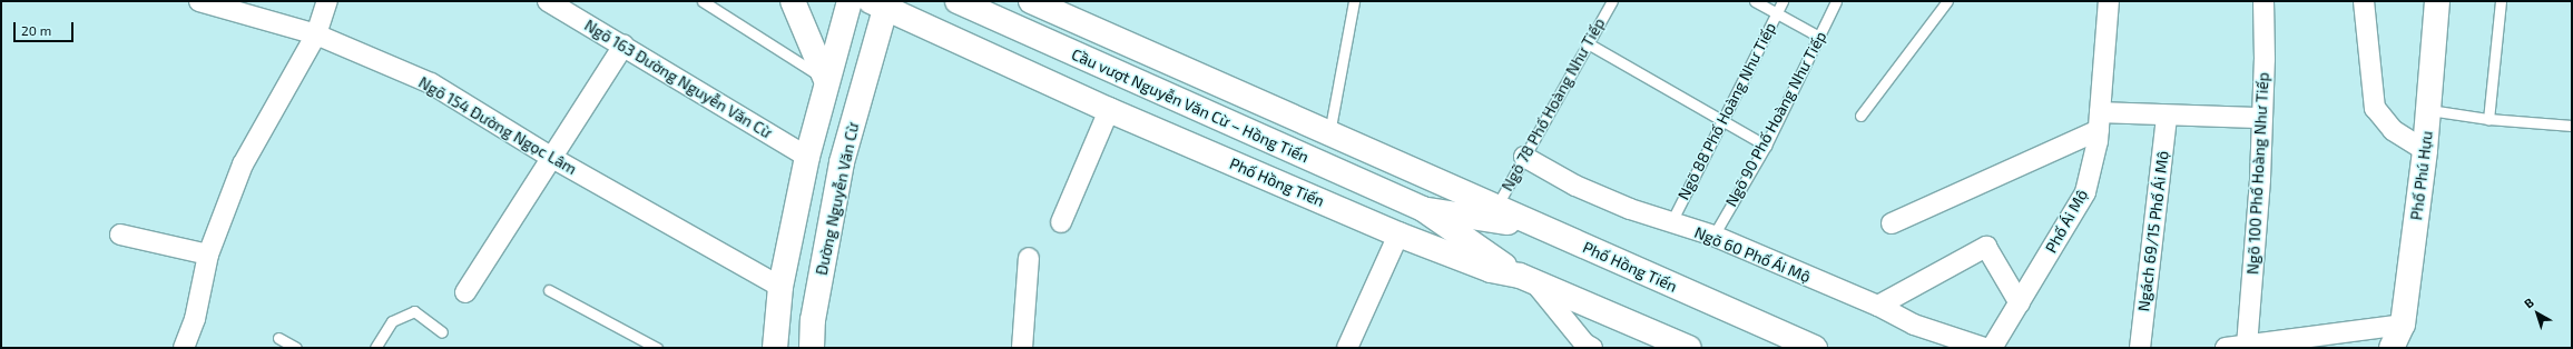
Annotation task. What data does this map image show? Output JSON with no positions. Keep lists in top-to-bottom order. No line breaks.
{"streets":{"main road":["Cầu vượt Nguyễn Văn Cừ – Hồng Tiến","Phố Phú Hựu","Phố Hồng Tiến","Đường Nguyễn Văn Cừ"],"street":["Ngõ 163 Đường Nguyễn Văn Cừ","Ngõ 154 Đường Ngọc Lâm","Ngõ 100 Phố Hoàng Như Tiếp","Phố Ái Mộ","Ngách 69/15 Phố Ái Mộ","Ngõ 60 Phố Ái Mộ"],"lane":["Ngõ 78 Phố Hoàng Như Tiếp","Ngõ 88 Phố Hoàng Như Tiếp","Ngõ 90 Phố Hoàng Như Tiếp"]},"crossings":[["Ngõ 78 Phố Hoàng Như Tiếp","Phố Hồng Tiến"],["Ngõ 78 Phố Hoàng Như Tiếp","Ngõ 60 Phố Ái Mộ"],["Ngõ 88 Phố Hoàng Như Tiếp","Ngõ 60 Phố Ái Mộ"],["Ngõ 90 Phố Hoàng Như Tiếp","Ngõ 60 Phố Ái Mộ"],["Phố Hồng Tiến","Đường Nguyễn Văn Cừ"]],"scale_bar":"20 m","north":"top left"}
